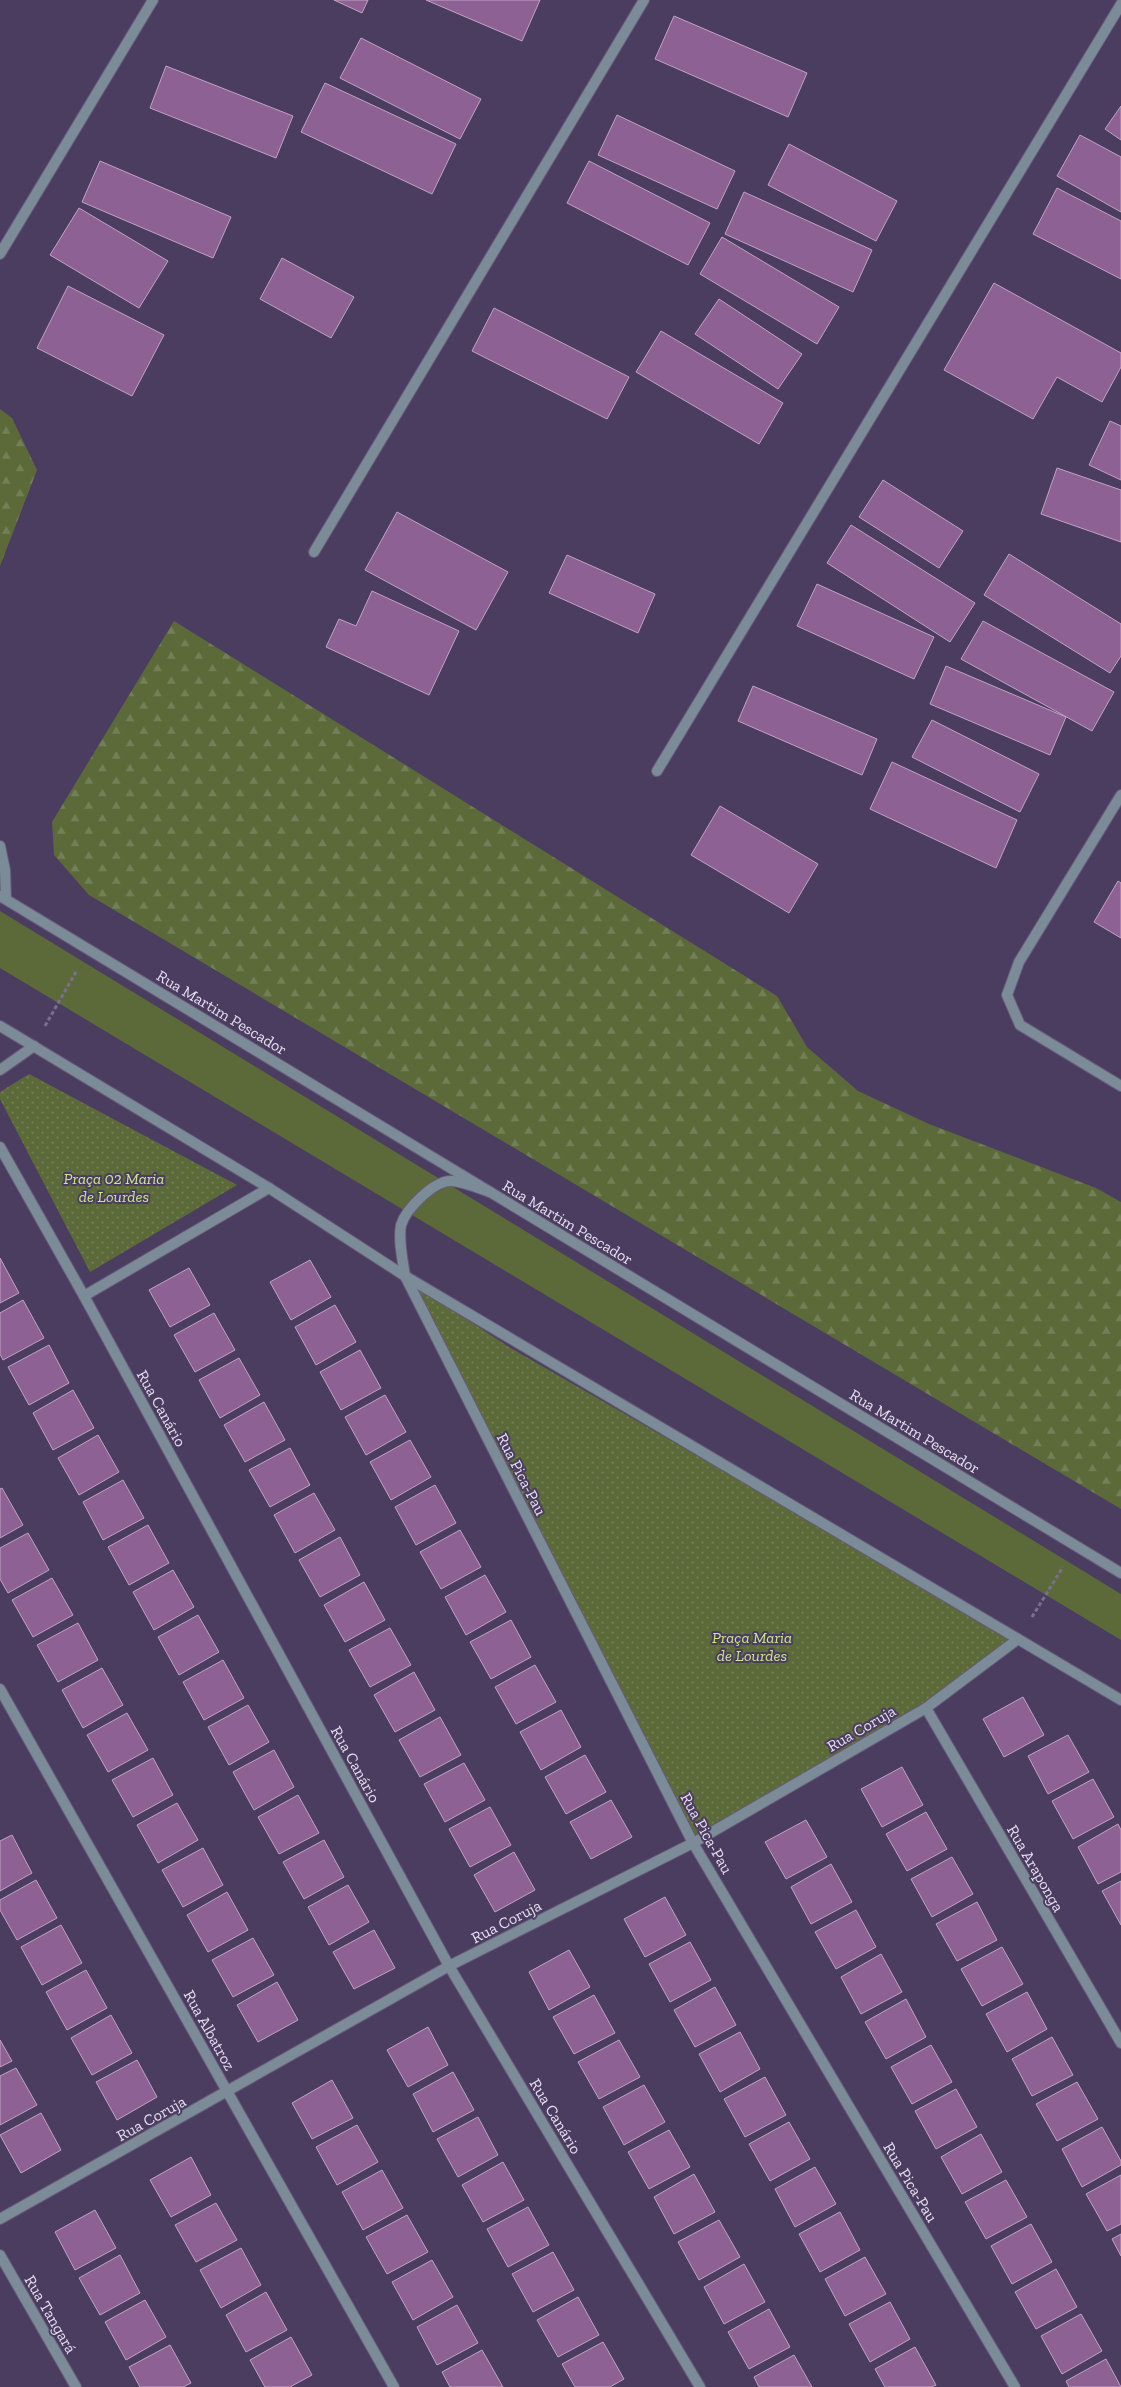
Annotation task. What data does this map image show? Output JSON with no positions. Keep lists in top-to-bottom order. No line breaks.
{"streets":{"street":["Rua Martim Pescador","Rua Canário","Rua Pica-Pau","Rua Coruja","Rua Araponga","Rua Albatroz","Rua Tangará"]},"crossings":[["Rua Canário","Rua Coruja"],["Rua Pica-Pau","Rua Coruja"],["Rua Coruja","Rua Araponga"],["Rua Coruja","Rua Albatroz"]],"parks":["Praça 02 Maria de Lourdes","Praça Maria de Lourdes"]}
